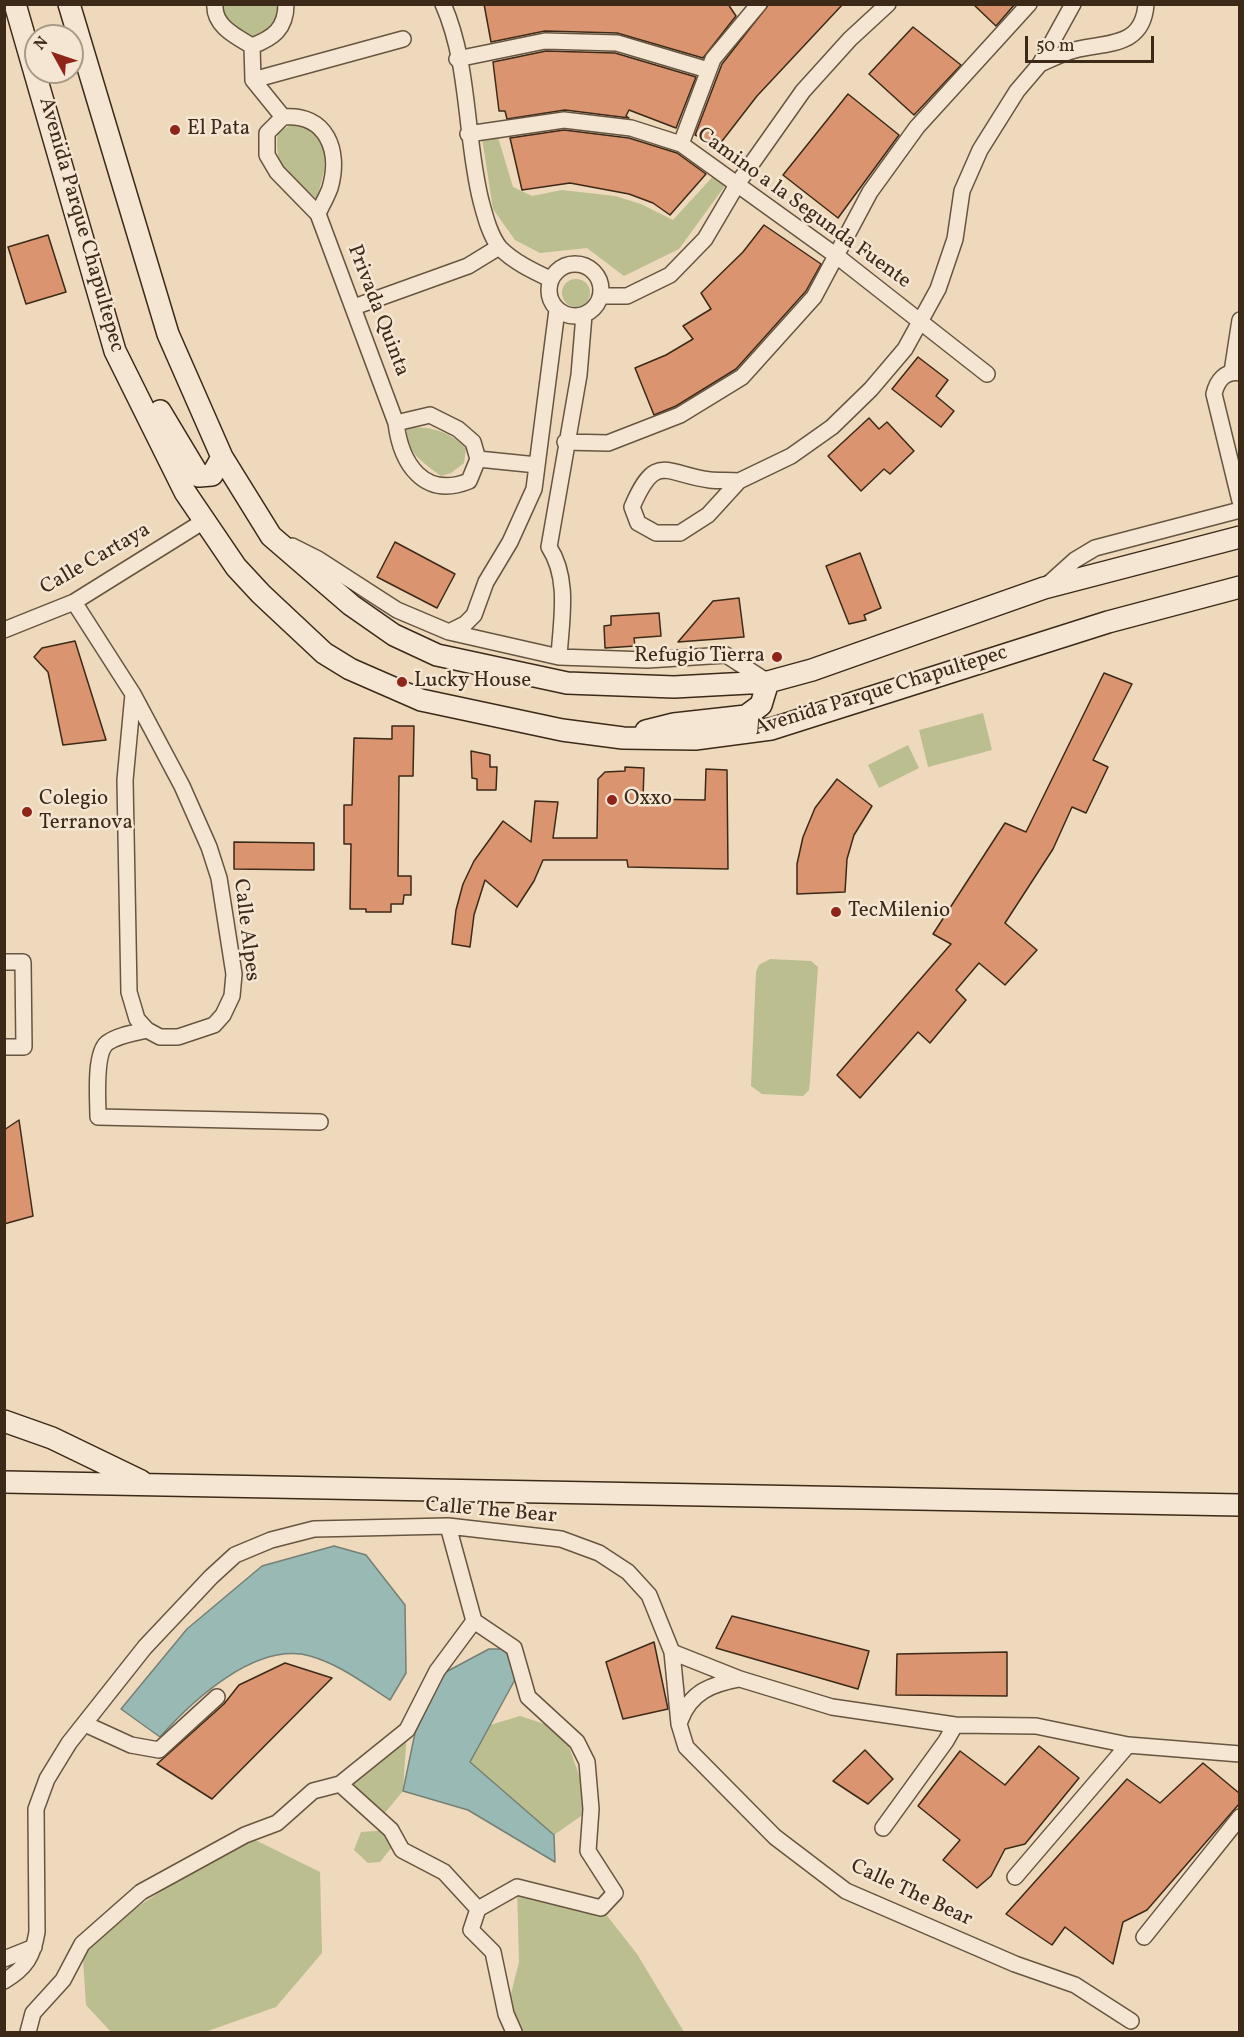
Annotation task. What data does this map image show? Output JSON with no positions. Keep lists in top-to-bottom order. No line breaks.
{"streets":{"main road":["Avenida Parque Chapultepec"],"street":["Camino a la Segunda Fuente","Privada Quinta","Calle Cartaya","Calle Alpes","Calle The Bear"]},"crossings":[["Avenida Parque Chapultepec","Calle Cartaya"],["Calle Cartaya","Calle Alpes"]],"places":["El Pata","Refugio Tierra","Lucky House","Oxxo","Colegio Terranova","TecMilenio"],"scale_bar":"50 m","north":"top left"}
